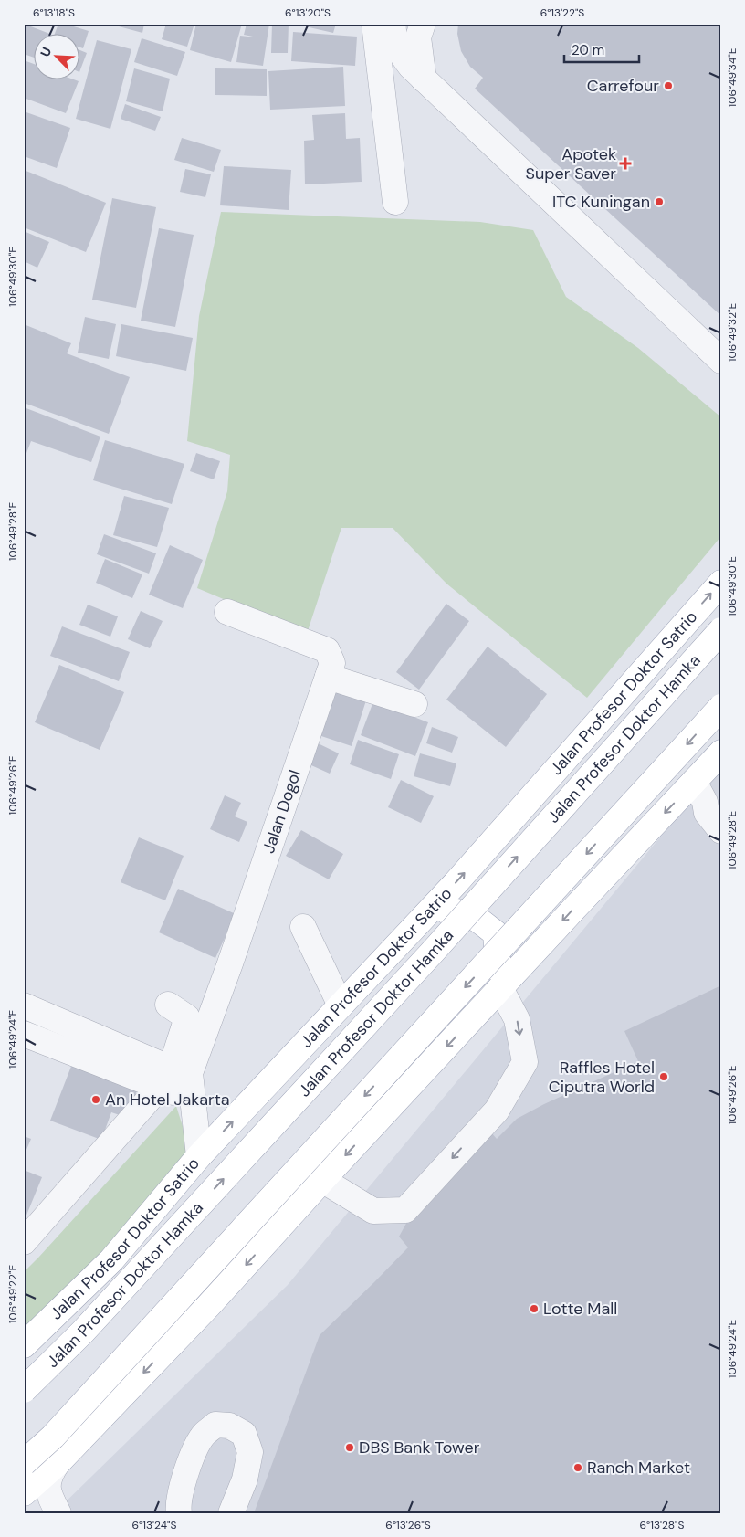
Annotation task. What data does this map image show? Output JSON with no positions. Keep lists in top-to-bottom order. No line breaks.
{"streets":{"main road":["Jalan Profesor Doktor Satrio","Jalan Profesor Doktor Hamka"],"street":["Jalan Dogol"]},"crossings":[["Jalan Profesor Doktor Satrio","Jalan Dogol"]],"places":{"other":["Carrefour","ITC Kuningan","Raffles Hotel Ciputra World","An Hotel Jakarta","Lotte Mall","DBS Bank Tower","Ranch Market"],"health":["Apotek Super Saver"]},"scale_bar":"20 m","north":"top left","coordinates":["6°13'18\"S","6°13'20\"S","6°13'22\"S","106°49'34\"E","106°49'30\"E","106°49'32\"E","106°49'28\"E","106°49'26\"E","106°49'24\"E","106°49'22\"E","6°13'24\"S","6°13'26\"S","6°13'28\"S"]}
